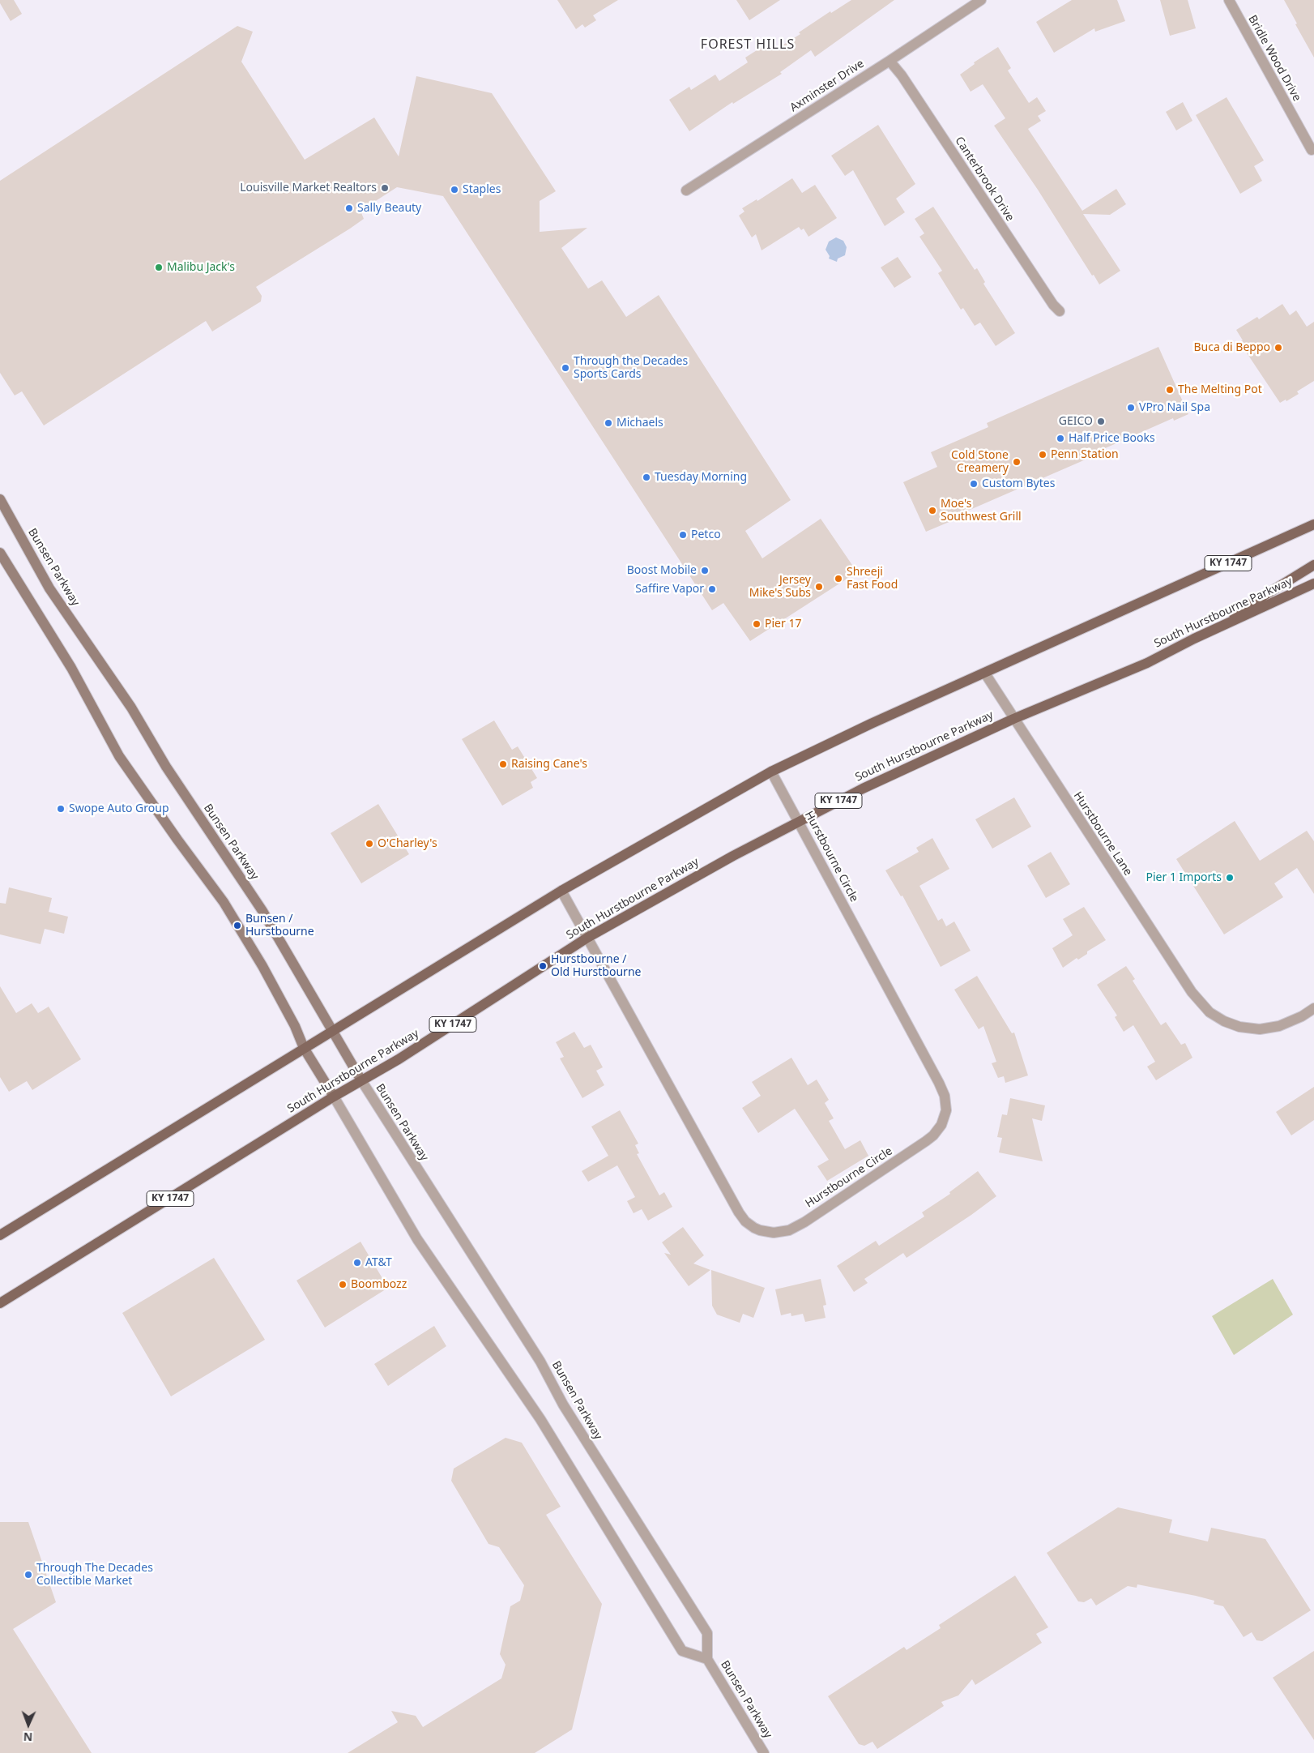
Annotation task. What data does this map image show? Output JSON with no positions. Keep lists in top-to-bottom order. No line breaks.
{"streets":{"main road":["KY 1747","South Hurstbourne Parkway"],"street":["Bridle Wood Drive","Axminster Drive","Canterbrook Drive","Bunsen Parkway","Hurstbourne Lane","Hurstbourne Circle"]},"crossings":[["Axminster Drive","Canterbrook Drive"],["KY 1747","Bunsen Parkway"],["KY 1747","Hurstbourne Lane"],["KY 1747","Hurstbourne Circle"],["Bunsen Parkway","South Hurstbourne Parkway"],["South Hurstbourne Parkway","Hurstbourne Lane"],["South Hurstbourne Parkway","Hurstbourne Circle"]],"districts":["FOREST HILLS"],"places":["Louisville Market Realtors","Staples","Sally Beauty","Malibu Jack's","Buca di Beppo","Through the Decades Sports Cards","The Melting Pot","VPro Nail Spa","GEICO","Michaels","Half Price Books","Penn Station","Cold Stone Creamery","Tuesday Morning","Custom Bytes","Moe's Southwest Grill","Petco","Boost Mobile","Shreeji Fast Food","Jersey Mike's Subs","Saffire Vapor","Pier 17","Raising Cane's","Swope Auto Group","O'Charley's","Pier 1 Imports","Bunsen / Hurstbourne","Hurstbourne / Old Hurstbourne","AT&T","Boombozz","Through The Decades Collectible Market"],"north":"bottom"}
